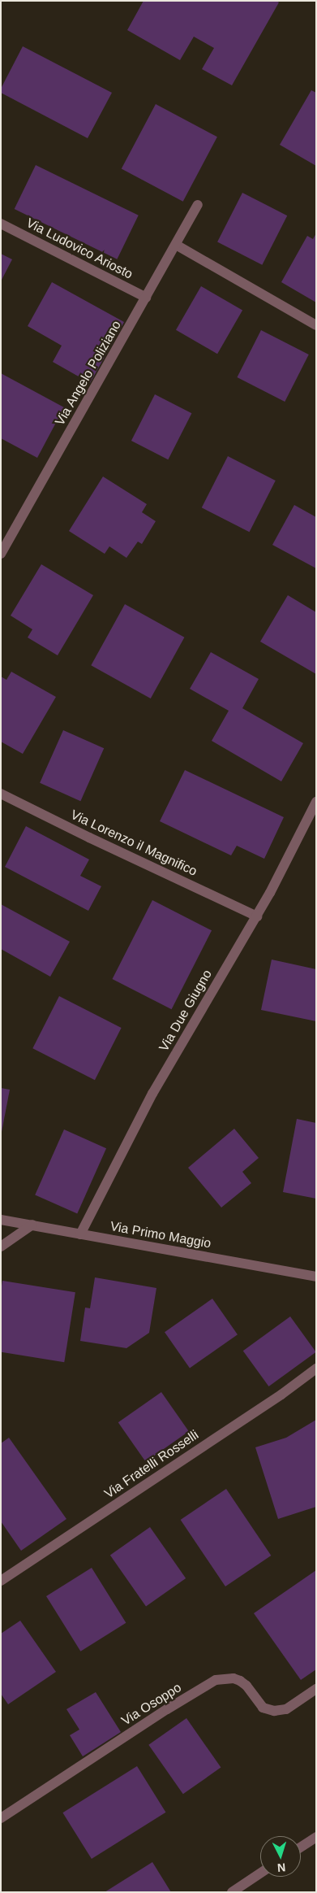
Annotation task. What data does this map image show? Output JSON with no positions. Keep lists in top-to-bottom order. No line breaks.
{"streets":{"street":["Via Ludovico Ariosto","Via Angelo Poliziano","Via Lorenzo il Magnifico","Via Due Giugno","Via Primo Maggio","Via Fratelli Rosselli","Via Osoppo"]},"crossings":[["Via Ludovico Ariosto","Via Angelo Poliziano"],["Via Lorenzo il Magnifico","Via Due Giugno"],["Via Due Giugno","Via Primo Maggio"]],"north":"bottom"}
